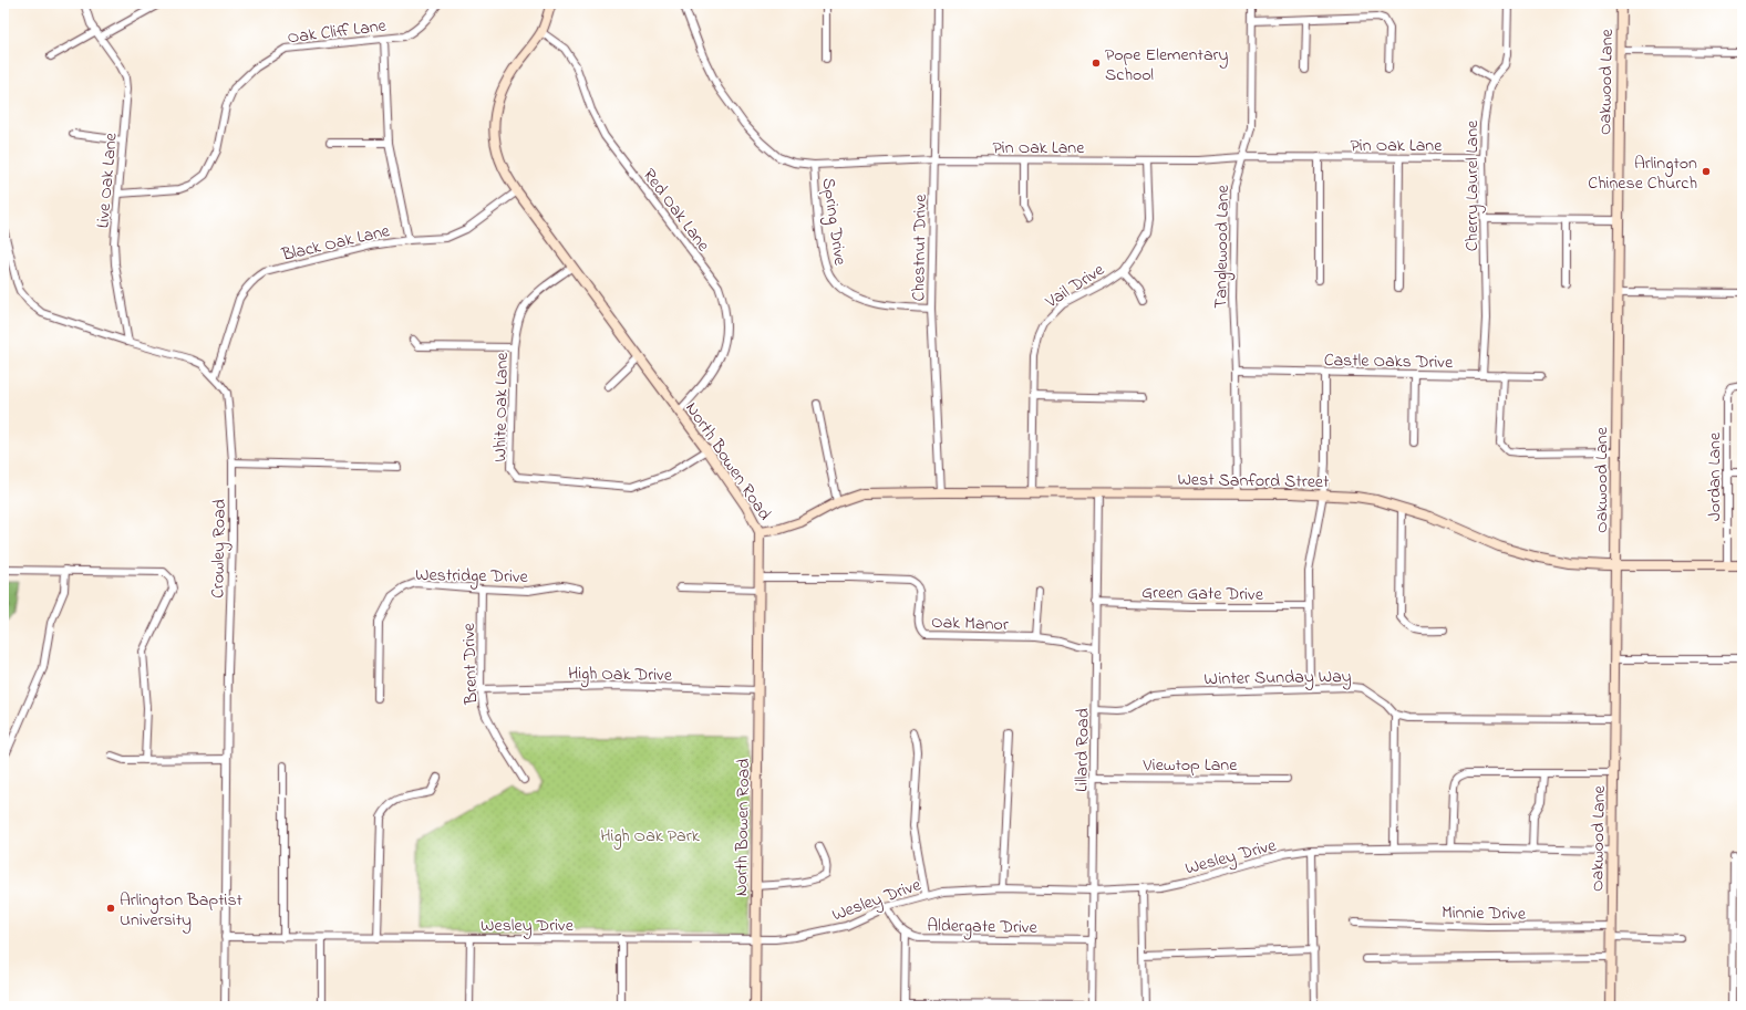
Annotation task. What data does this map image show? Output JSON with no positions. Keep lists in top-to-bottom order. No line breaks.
{"streets":{"street":["Oak Cliff Lane","Oakwood Lane","Pin Oak Lane","Live Oak Lane","Cherry Laurel Lane","Red Oak Lane","Spring Drive","Black Oak Lane","Tanglewood Lane","Chestnut Drive","Vail Drive","Castle Oaks Drive","White Oak Lane","North Bowen Road","Jordan Lane","West Sanford Street","Crowley Road","Westridge Drive","Green Gate Drive","Oak Manor","Brent Drive","High Oak Drive","Winter Sunday Way","Lillard Road","Viewtop Lane","Wesley Drive","Minnie Drive","Aldergate Drive"]},"crossings":[["Oak Cliff Lane","Live Oak Lane"],["Oakwood Lane","West Sanford Street"],["Oakwood Lane","Wesley Drive"],["Oakwood Lane","Minnie Drive"],["Pin Oak Lane","Cherry Laurel Lane"],["Pin Oak Lane","Spring Drive"],["Pin Oak Lane","Tanglewood Lane"],["Pin Oak Lane","Chestnut Drive"],["Pin Oak Lane","Vail Drive"],["Live Oak Lane","Crowley Road"],["Cherry Laurel Lane","Castle Oaks Drive"],["Red Oak Lane","North Bowen Road"],["Spring Drive","Chestnut Drive"],["Black Oak Lane","North Bowen Road"],["Black Oak Lane","Crowley Road"],["Tanglewood Lane","Castle Oaks Drive"],["Tanglewood Lane","West Sanford Street"],["Chestnut Drive","West Sanford Street"],["Vail Drive","West Sanford Street"],["White Oak Lane","North Bowen Road"],["North Bowen Road","West Sanford Street"],["North Bowen Road","Oak Manor"],["North Bowen Road","High Oak Drive"],["North Bowen Road","Wesley Drive"],["Jordan Lane","West Sanford Street"],["West Sanford Street","Lillard Road"],["Crowley Road","Wesley Drive"],["Westridge Drive","Brent Drive"],["Green Gate Drive","Lillard Road"],["Oak Manor","Lillard Road"],["Brent Drive","High Oak Drive"],["Winter Sunday Way","Lillard Road"],["Lillard Road","Viewtop Lane"],["Lillard Road","Wesley Drive"],["Lillard Road","Aldergate Drive"],["Wesley Drive","Aldergate Drive"]],"parks":["High Oak Park"],"places":["Pope Elementary School","Arlington Chinese Church","Arlington Baptist University"]}
